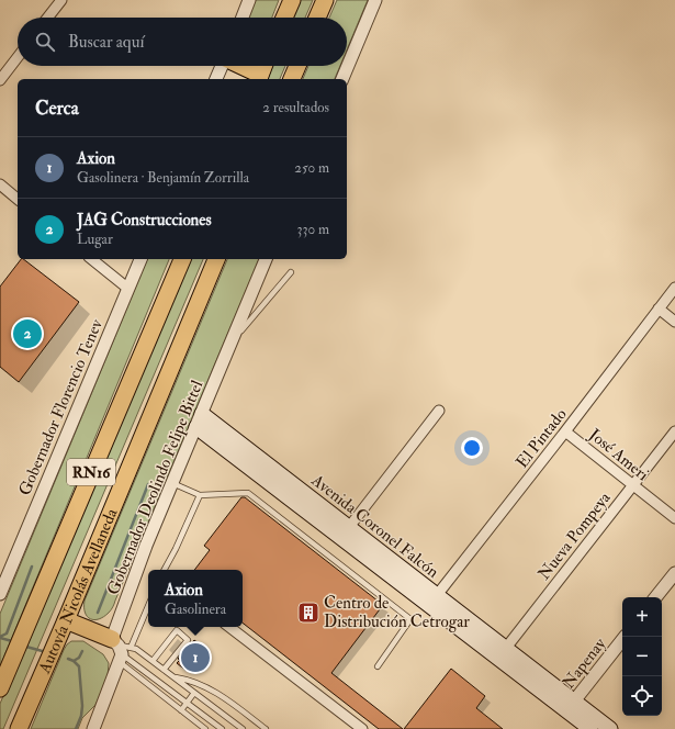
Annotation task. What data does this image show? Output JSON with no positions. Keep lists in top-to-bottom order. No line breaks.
{"streets":{"highway":["RN16","Autovía Nicolás Avellaneda"],"main road":["Avenida Coronel Falcón"],"street":["Gobernador Florencio Tenev","El Pintado","José Ameri","Gobernador Deolindo Felipe Bittel","Nueva Pompeya","Napenay"]},"crossings":[["El Pintado","José Ameri"],["El Pintado","Avenida Coronel Falcón"],["José Ameri","Nueva Pompeya"],["Gobernador Deolindo Felipe Bittel","Avenida Coronel Falcón"],["Avenida Coronel Falcón","Nueva Pompeya"],["Avenida Coronel Falcón","Napenay"]],"places":{"building":["Centro de Distribución Cetrogar"]},"page":{"search":"Buscar aquí","heading":["Cerca","2 resultados"],"list":[{"mark":"1","name":"Axion","note":"Gasolinera · Benjamín Zorrilla","value":"250 m"},{"mark":"2","name":"JAG Construcciones","note":"Lugar","value":"330 m"}],"pins":["2","1"],"popup":["Axion","Gasolinera"],"map_buttons":["+","−"]}}
